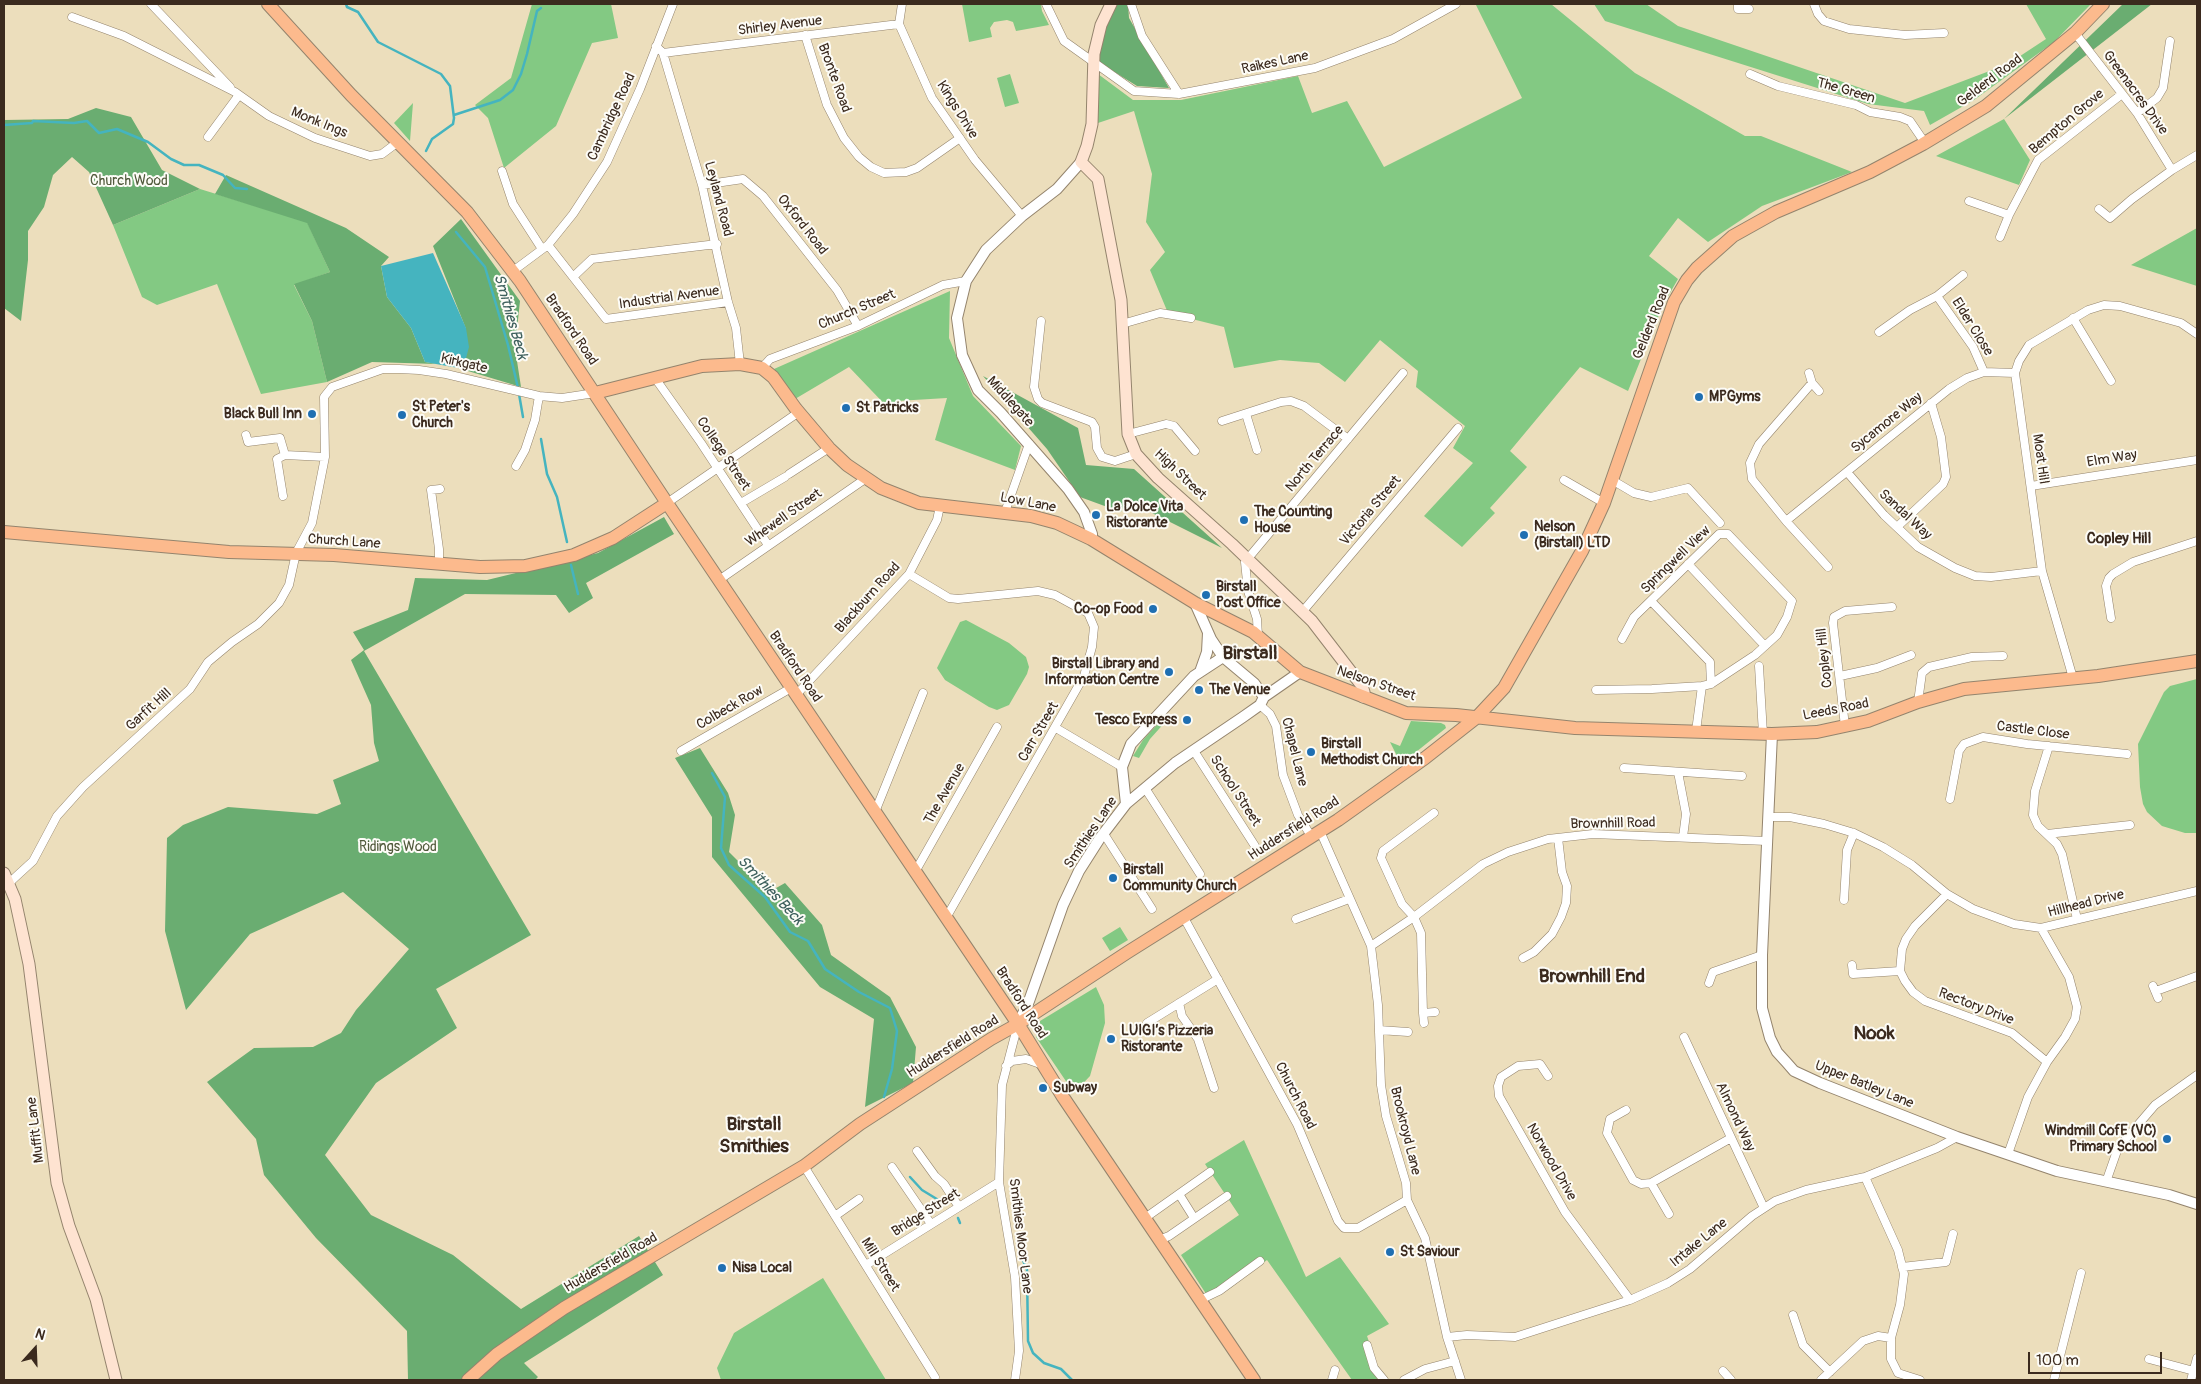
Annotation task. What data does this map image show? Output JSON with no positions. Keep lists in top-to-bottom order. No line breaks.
{"streets":{"main road":["Gelderd Road","Bradford Road","Kirkgate","High Street","Low Lane","Church Lane","Nelson Street","Leeds Road","Huddersfield Road","Muffit Lane"],"street":["Shirley Avenue","Raikes Lane","Bronte Road","The Green","Greenacres Drive","Kings Drive","Cambridge Road","Bempton Grove","Monk Ings","Leyland Road","Oxford Road","Industrial Avenue","Church Street","Elder Close","Middlegate","Sycamore Way","College Street","North Terrace","Moat Hill","Elm Way","Victoria Street","Sandal Way","Whewell Street","Springwell View","Blackburn Road","Copley Hill","Colbeck Row","Garfit Hill","Castle Close","Carr Street","Chapel Lane","School Street","The Avenue","Brownhill Road","Smithies Lane","Hillhead Drive","Rectory Drive","Upper Batley Lane","Church Road","Almond Way","Brookroyd Lane","Norwood Drive","Bridge Street","Smithies Moor Lane","Intake Lane","Mill Street"]},"crossings":[["Shirley Avenue","Bronte Road"],["Shirley Avenue","Kings Drive"],["Shirley Avenue","Leyland Road"],["Bronte Road","Kings Drive"],["Gelderd Road","The Green"],["Gelderd Road","Greenacres Drive"],["Gelderd Road","Nelson Street"],["Gelderd Road","Leeds Road"],["Gelderd Road","Huddersfield Road"],["Greenacres Drive","Bempton Grove"],["Kings Drive","Middlegate"],["Cambridge Road","Leyland Road"],["Cambridge Road","Industrial Avenue"],["Cambridge Road","Bradford Road"],["Monk Ings","Bradford Road"],["Leyland Road","Oxford Road"],["Leyland Road","Industrial Avenue"],["Leyland Road","Kirkgate"],["Oxford Road","Church Street"],["Church Street","Kirkgate"],["Church Street","Middlegate"],["Church Street","Low Lane"],["Elder Close","Sycamore Way"],["Bradford Road","Kirkgate"],["Bradford Road","Whewell Street"],["Bradford Road","Church Lane"],["Bradford Road","Blackburn Road"],["Bradford Road","Colbeck Row"],["Bradford Road","Carr Street"],["Bradford Road","The Avenue"],["Bradford Road","Huddersfield Road"],["Bradford Road","Smithies Lane"],["Bradford Road","Smithies Moor Lane"],["Kirkgate","College Street"],["Kirkgate","Low Lane"],["Kirkgate","Church Lane"],["Kirkgate","Garfit Hill"],["Middlegate","High Street"],["Middlegate","Low Lane"],["Sycamore Way","Moat Hill"],["Sycamore Way","Sandal Way"],["College Street","Whewell Street"],["North Terrace","High Street"],["Moat Hill","Elm Way"],["Moat Hill","Sandal Way"],["Moat Hill","Leeds Road"],["High Street","Victoria Street"],["High Street","Nelson Street"],["Low Lane","Whewell Street"],["Low Lane","Blackburn Road"],["Low Lane","Nelson Street"],["Low Lane","Chapel Lane"],["Low Lane","Smithies Lane"],["Church Lane","Garfit Hill"],["Blackburn Road","Colbeck Row"],["Blackburn Road","Carr Street"],["Copley Hill","Leeds Road"],["Nelson Street","Leeds Road"],["Nelson Street","Huddersfield Road"],["Nelson Street","Smithies Lane"],["Garfit Hill","Muffit Lane"],["Leeds Road","Huddersfield Road"],["Leeds Road","Upper Batley Lane"],["Chapel Lane","Huddersfield Road"],["Chapel Lane","Smithies Lane"],["Chapel Lane","Brookroyd Lane"],["School Street","Smithies Lane"],["Brownhill Road","Upper Batley Lane"],["Brownhill Road","Brookroyd Lane"],["Huddersfield Road","Smithies Lane"],["Huddersfield Road","Church Road"],["Huddersfield Road","Brookroyd Lane"],["Huddersfield Road","Smithies Moor Lane"],["Huddersfield Road","Mill Street"],["Smithies Lane","Smithies Moor Lane"],["Hillhead Drive","Upper Batley Lane"],["Upper Batley Lane","Intake Lane"],["Church Road","Brookroyd Lane"],["Almond Way","Intake Lane"],["Brookroyd Lane","Intake Lane"],["Norwood Drive","Intake Lane"],["Bridge Street","Smithies Moor Lane"],["Bridge Street","Mill Street"]],"districts":["Copley Hill","Birstall","Brownhill End","Nook","Birstall Smithies"],"water":["Smithies Beck"],"parks":["Church Wood","Ridings Wood"],"places":["MPGyms","St Patricks","Black Bull Inn","St Peter's Church","La Dolce Vita Ristorante","The Counting House","Nelson (Birstall) LTD","Birstall Post Office","Co-op Food","Birstall Library and Information Centre","The Venue","Tesco Express","Birstall Methodist Church","Birstall Community Church","LUIGI’s Pizzeria Ristorante","Subway","Windmill CofE (VC) Primary School","St Saviour","Nisa Local"],"scale_bar":"100 m","north":"top"}
